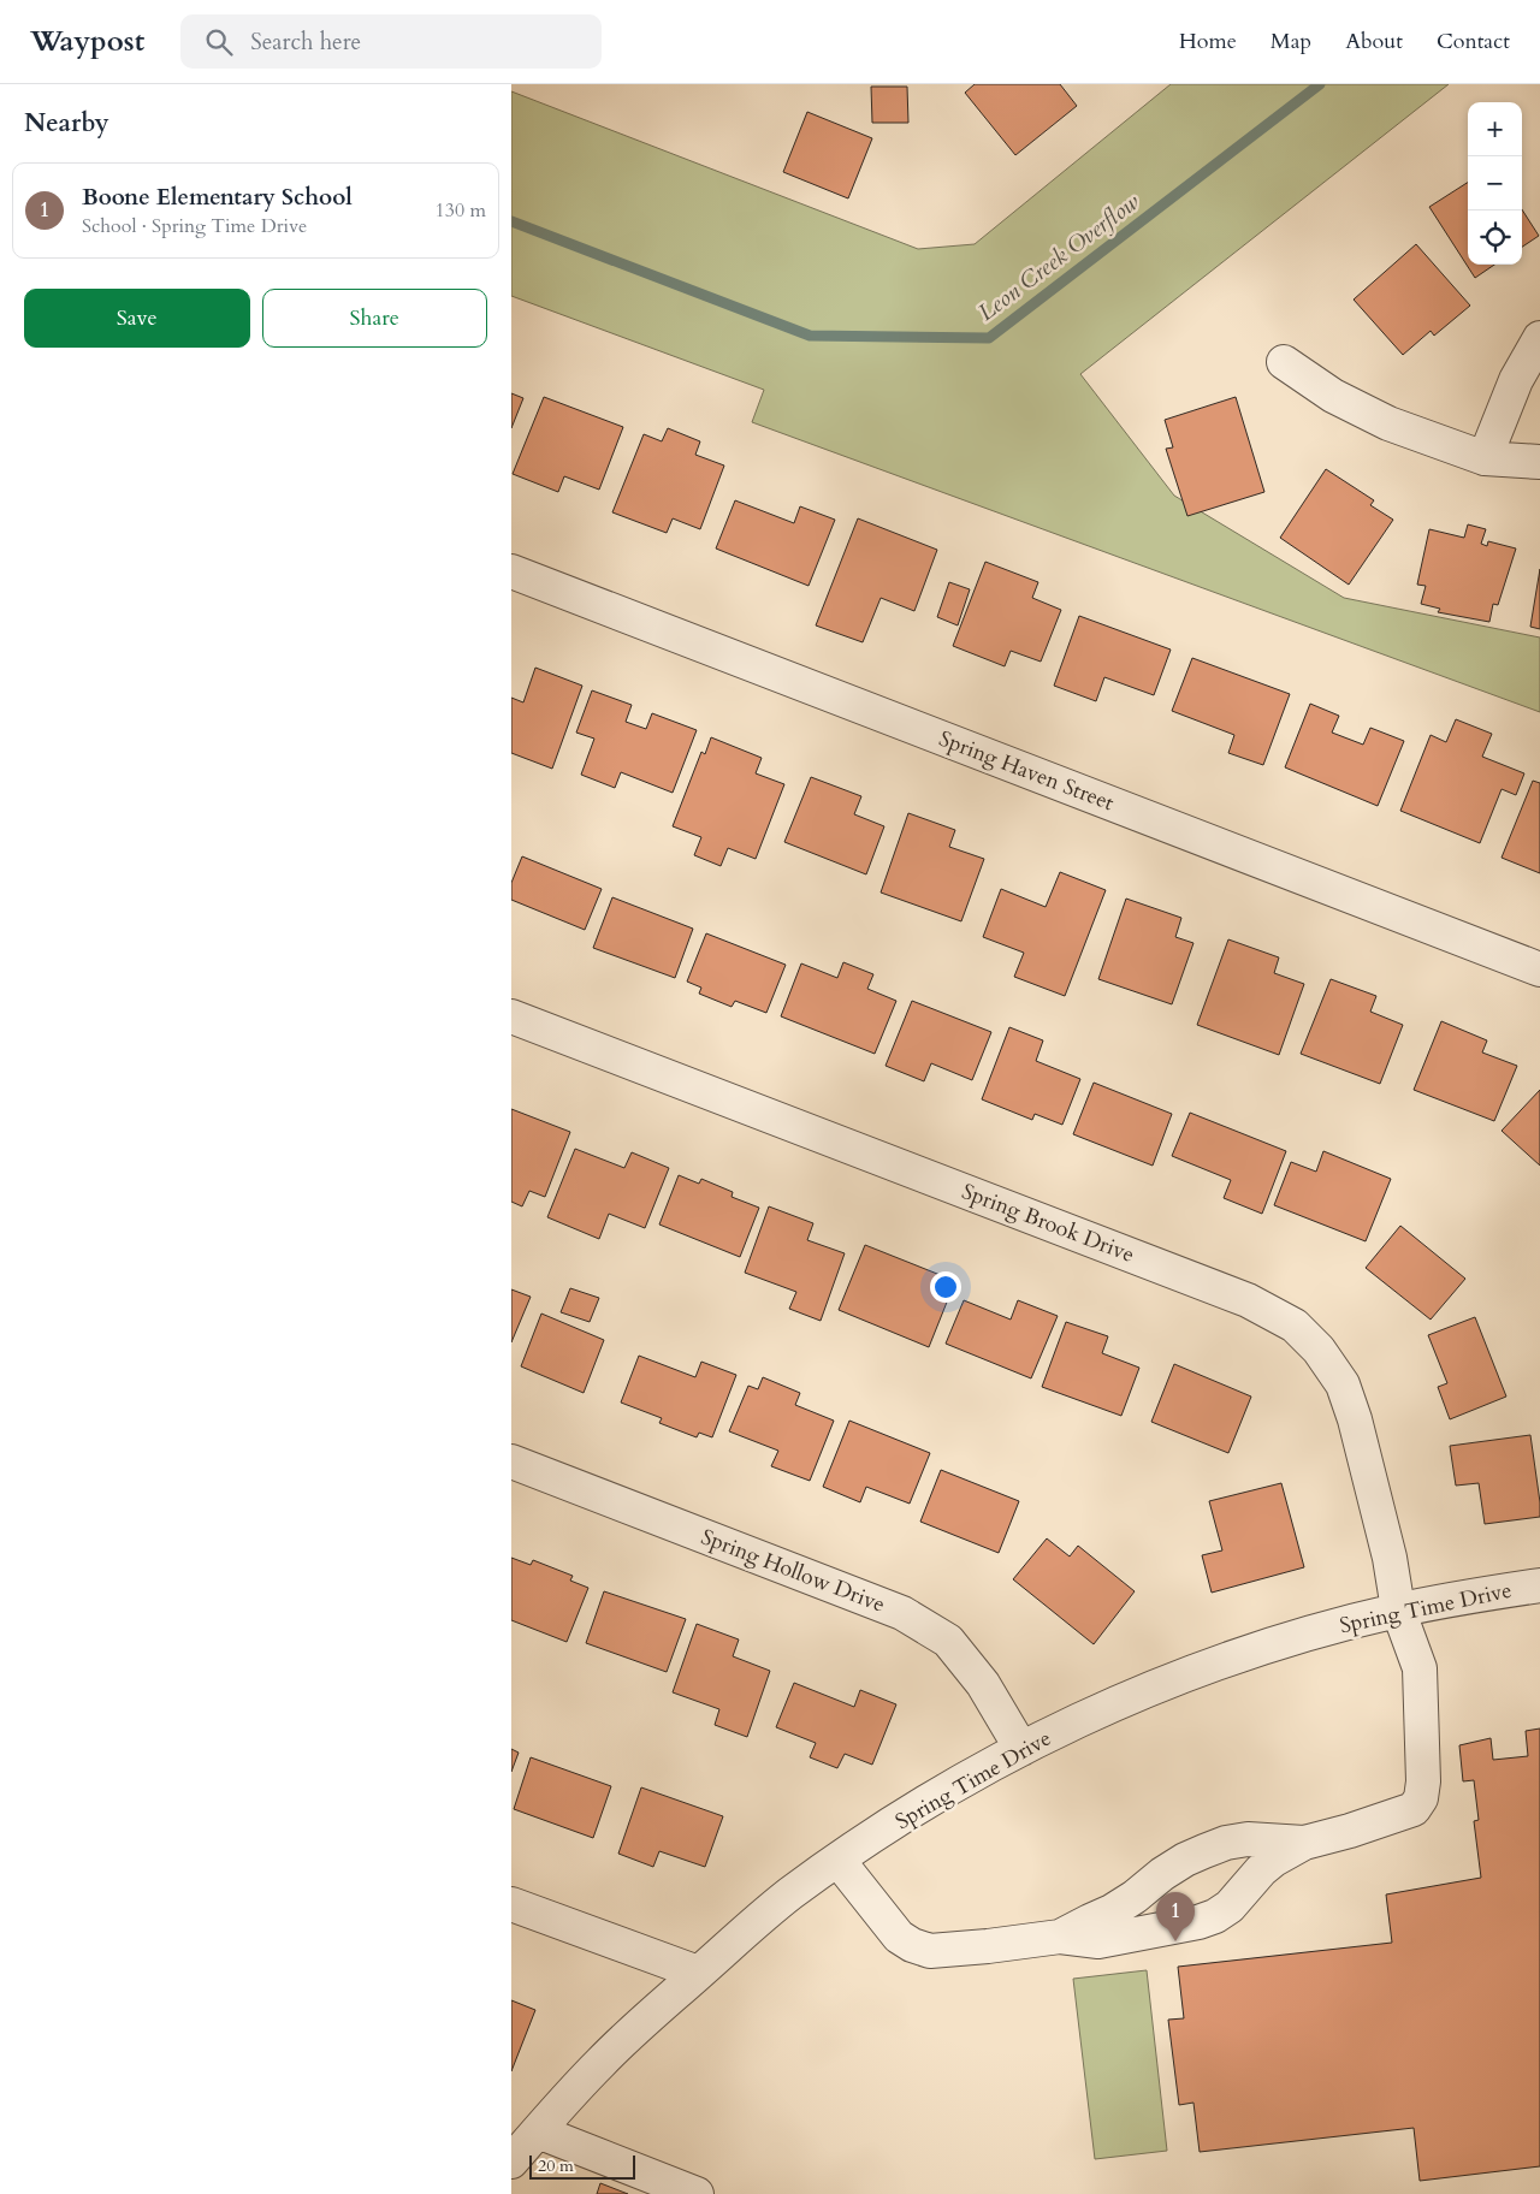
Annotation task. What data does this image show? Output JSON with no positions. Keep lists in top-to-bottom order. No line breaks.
{"streets":{"street":["Spring Haven Street","Spring Brook Drive","Spring Hollow Drive","Spring Time Drive"]},"crossings":[["Spring Brook Drive","Spring Time Drive"],["Spring Hollow Drive","Spring Time Drive"]],"water":["Leon Creek Overflow"],"scale_bar":"20 m","page":{"header":"Waypost","search":"Search here","nav":["Home","Map","About","Contact"],"heading":"Nearby","map_buttons":["+","−"],"list":[{"mark":"1","name":"Boone Elementary School","note":"School · Spring Time Drive","value":"130 m"}],"buttons":["Save","Share"],"pins":"1","scale":"20 m"}}
